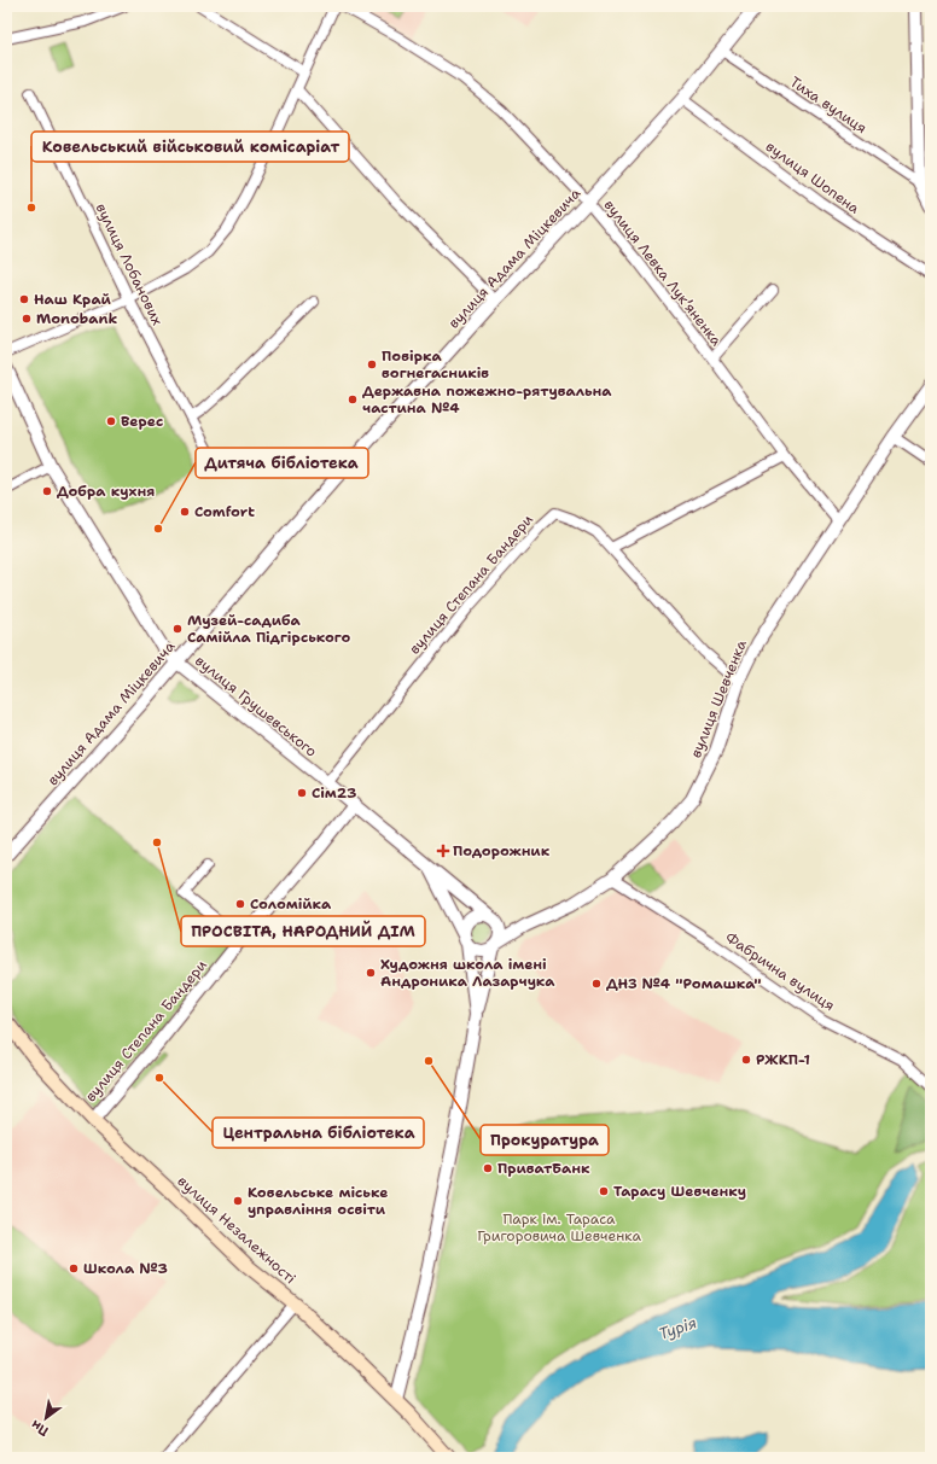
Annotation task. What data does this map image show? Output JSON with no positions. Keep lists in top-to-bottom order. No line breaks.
{"streets":{"main road":["вулиця Незалежності"],"street":["Тиха вулиця","вулиця Шопена","вулиця Адама Міцкевича","вулиця Лобанових","вулиця Левка Лукʼяненка","вулиця Степана Бандери","вулиця Шевченка","вулиця Грушевського","Фабрична вулиця"]},"crossings":[["Тиха вулиця","вулиця Адама Міцкевича"],["вулиця Шопена","вулиця Адама Міцкевича"],["вулиця Адама Міцкевича","вулиця Левка Лукʼяненка"],["вулиця Адама Міцкевича","вулиця Грушевського"],["вулиця Левка Лукʼяненка","вулиця Шевченка"],["вулиця Степана Бандери","вулиця Шевченка"],["вулиця Степана Бандери","вулиця Грушевського"],["вулиця Степана Бандери","вулиця Незалежності"],["вулиця Шевченка","вулиця Грушевського"],["вулиця Шевченка","Фабрична вулиця"]],"water":["Турія"],"parks":["Парк ім. Тараса Григоровича Шевченка"],"places":{"other":["Ковельський військовий комісаріат","Наш Край","Monobank","Повірка вогнегасників","Державна пожежно-рятувальна частина №4","Верес","Добра кухня","Comfort","Дитяча бібліотека","Музей-садиба Самійла Підгірського","Сім23","ПРОСВІТА, НАРОДНИЙ ДІМ","Соломійка","Художня школа імені Андроника Лазарчука","ДНЗ №4 \"Ромашка\"","РЖКП-1","Прокуратура","Центральна бібліотека","ПриватБанк","Тарасу Шевченку","Ковельське міське управління освіти","Школа №3"],"health":["Подорожник"]},"north":"bottom left"}
